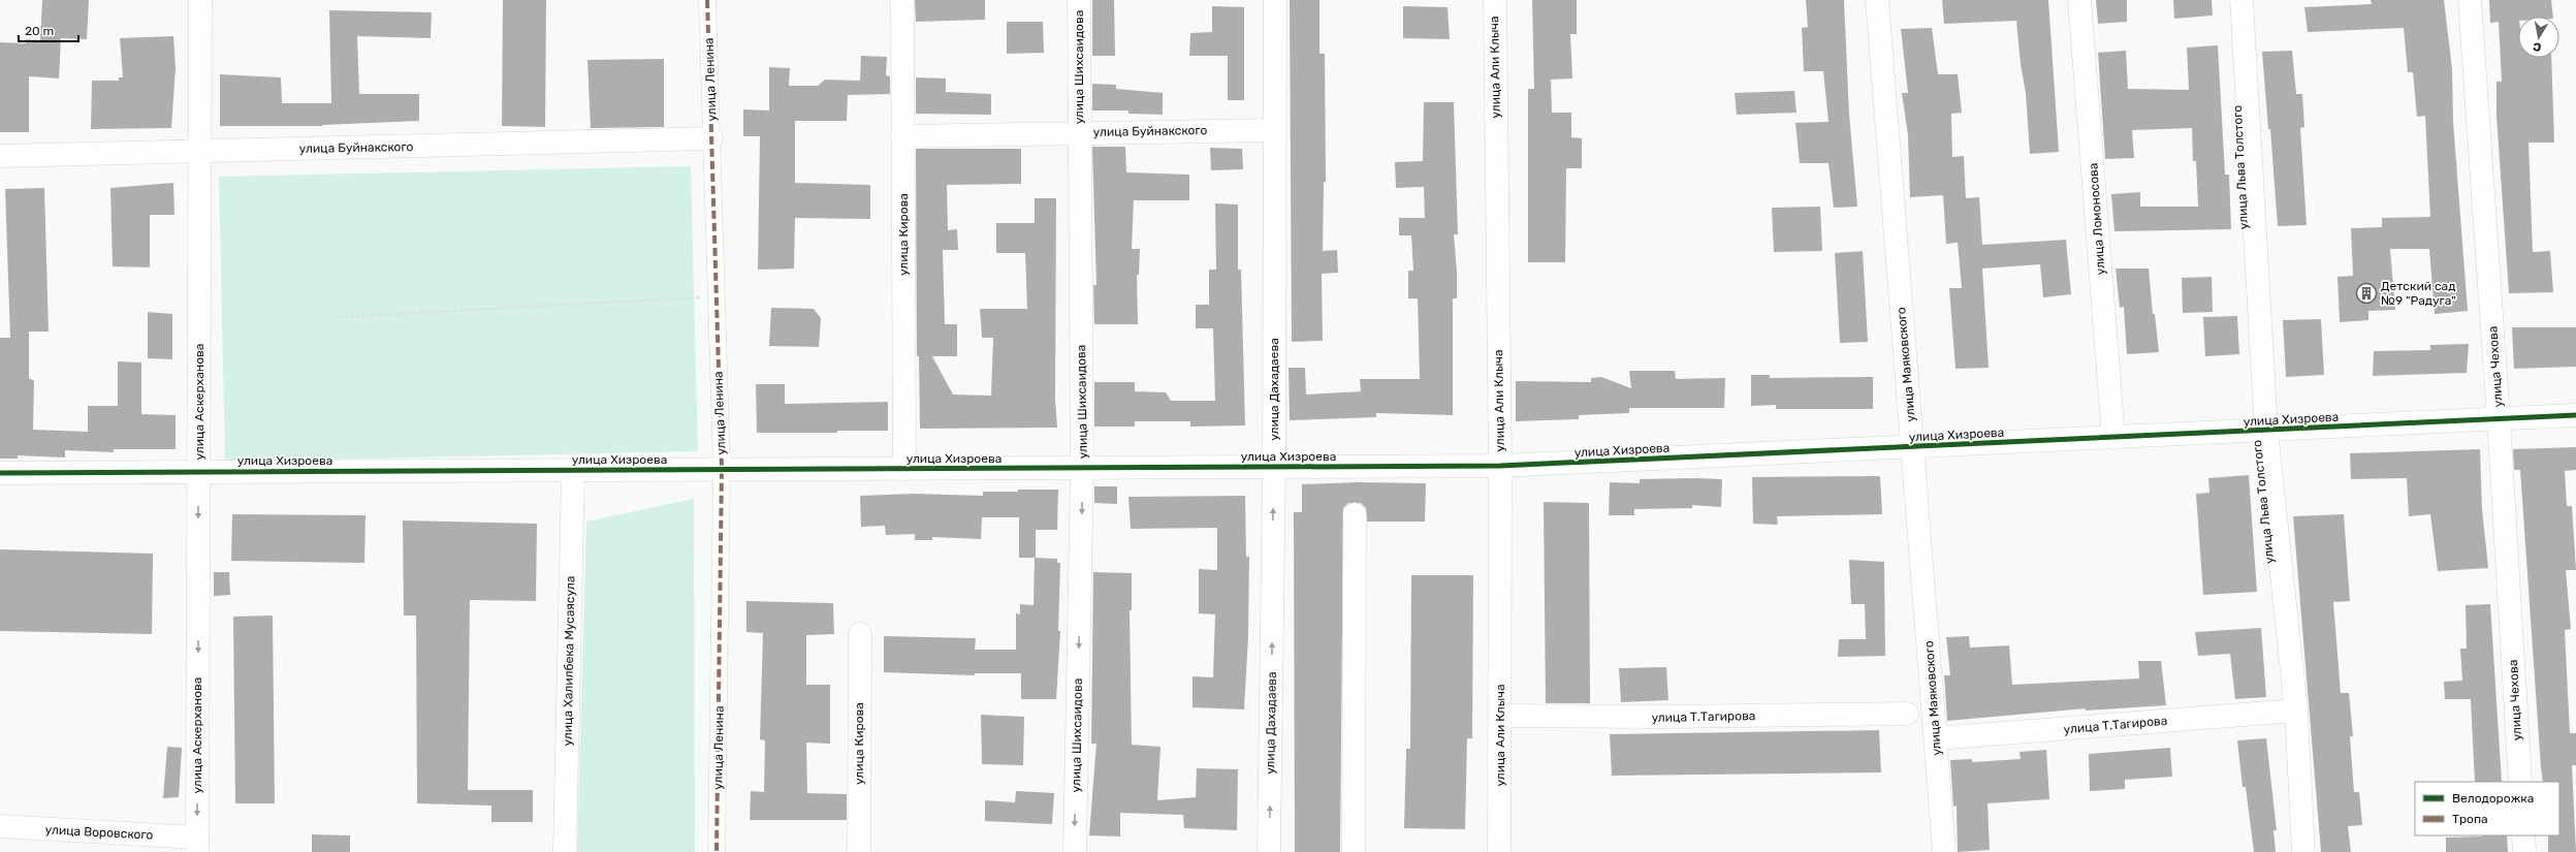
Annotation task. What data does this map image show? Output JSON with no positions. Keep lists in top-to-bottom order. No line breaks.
{"streets":{"street":["улица Шихсаидова","улица Али Клыча","улица Ленина","улица Буйнакского","улица Льва Толстого","улица Ломоносова","улица Кирова","улица Маяковского","улица Чехова","улица Дахадаева","улица Аскерханова","улица Хизроева","улица Халилбека Мусаясула","улица Т.Тагирова","улица Воровского"]},"crossings":[["улица Шихсаидова","улица Буйнакского"],["улица Шихсаидова","улица Хизроева"],["улица Али Клыча","улица Хизроева"],["улица Али Клыча","улица Т.Тагирова"],["улица Ленина","улица Буйнакского"],["улица Ленина","улица Хизроева"],["улица Буйнакского","улица Кирова"],["улица Буйнакского","улица Дахадаева"],["улица Буйнакского","улица Аскерханова"],["улица Льва Толстого","улица Хизроева"],["улица Льва Толстого","улица Т.Тагирова"],["улица Ломоносова","улица Хизроева"],["улица Кирова","улица Хизроева"],["улица Маяковского","улица Хизроева"],["улица Маяковского","улица Т.Тагирова"],["улица Чехова","улица Хизроева"],["улица Дахадаева","улица Хизроева"],["улица Аскерханова","улица Хизроева"],["улица Аскерханова","улица Воровского"],["улица Хизроева","улица Халилбека Мусаясула"]],"one_way":["улица Шихсаидова","улица Аскерханова"],"places":{"building":["Детский сад №9 \"Радуга\""]},"legend":["Велодорожка","Тропа"],"scale_bar":"20 m","north":"bottom"}
